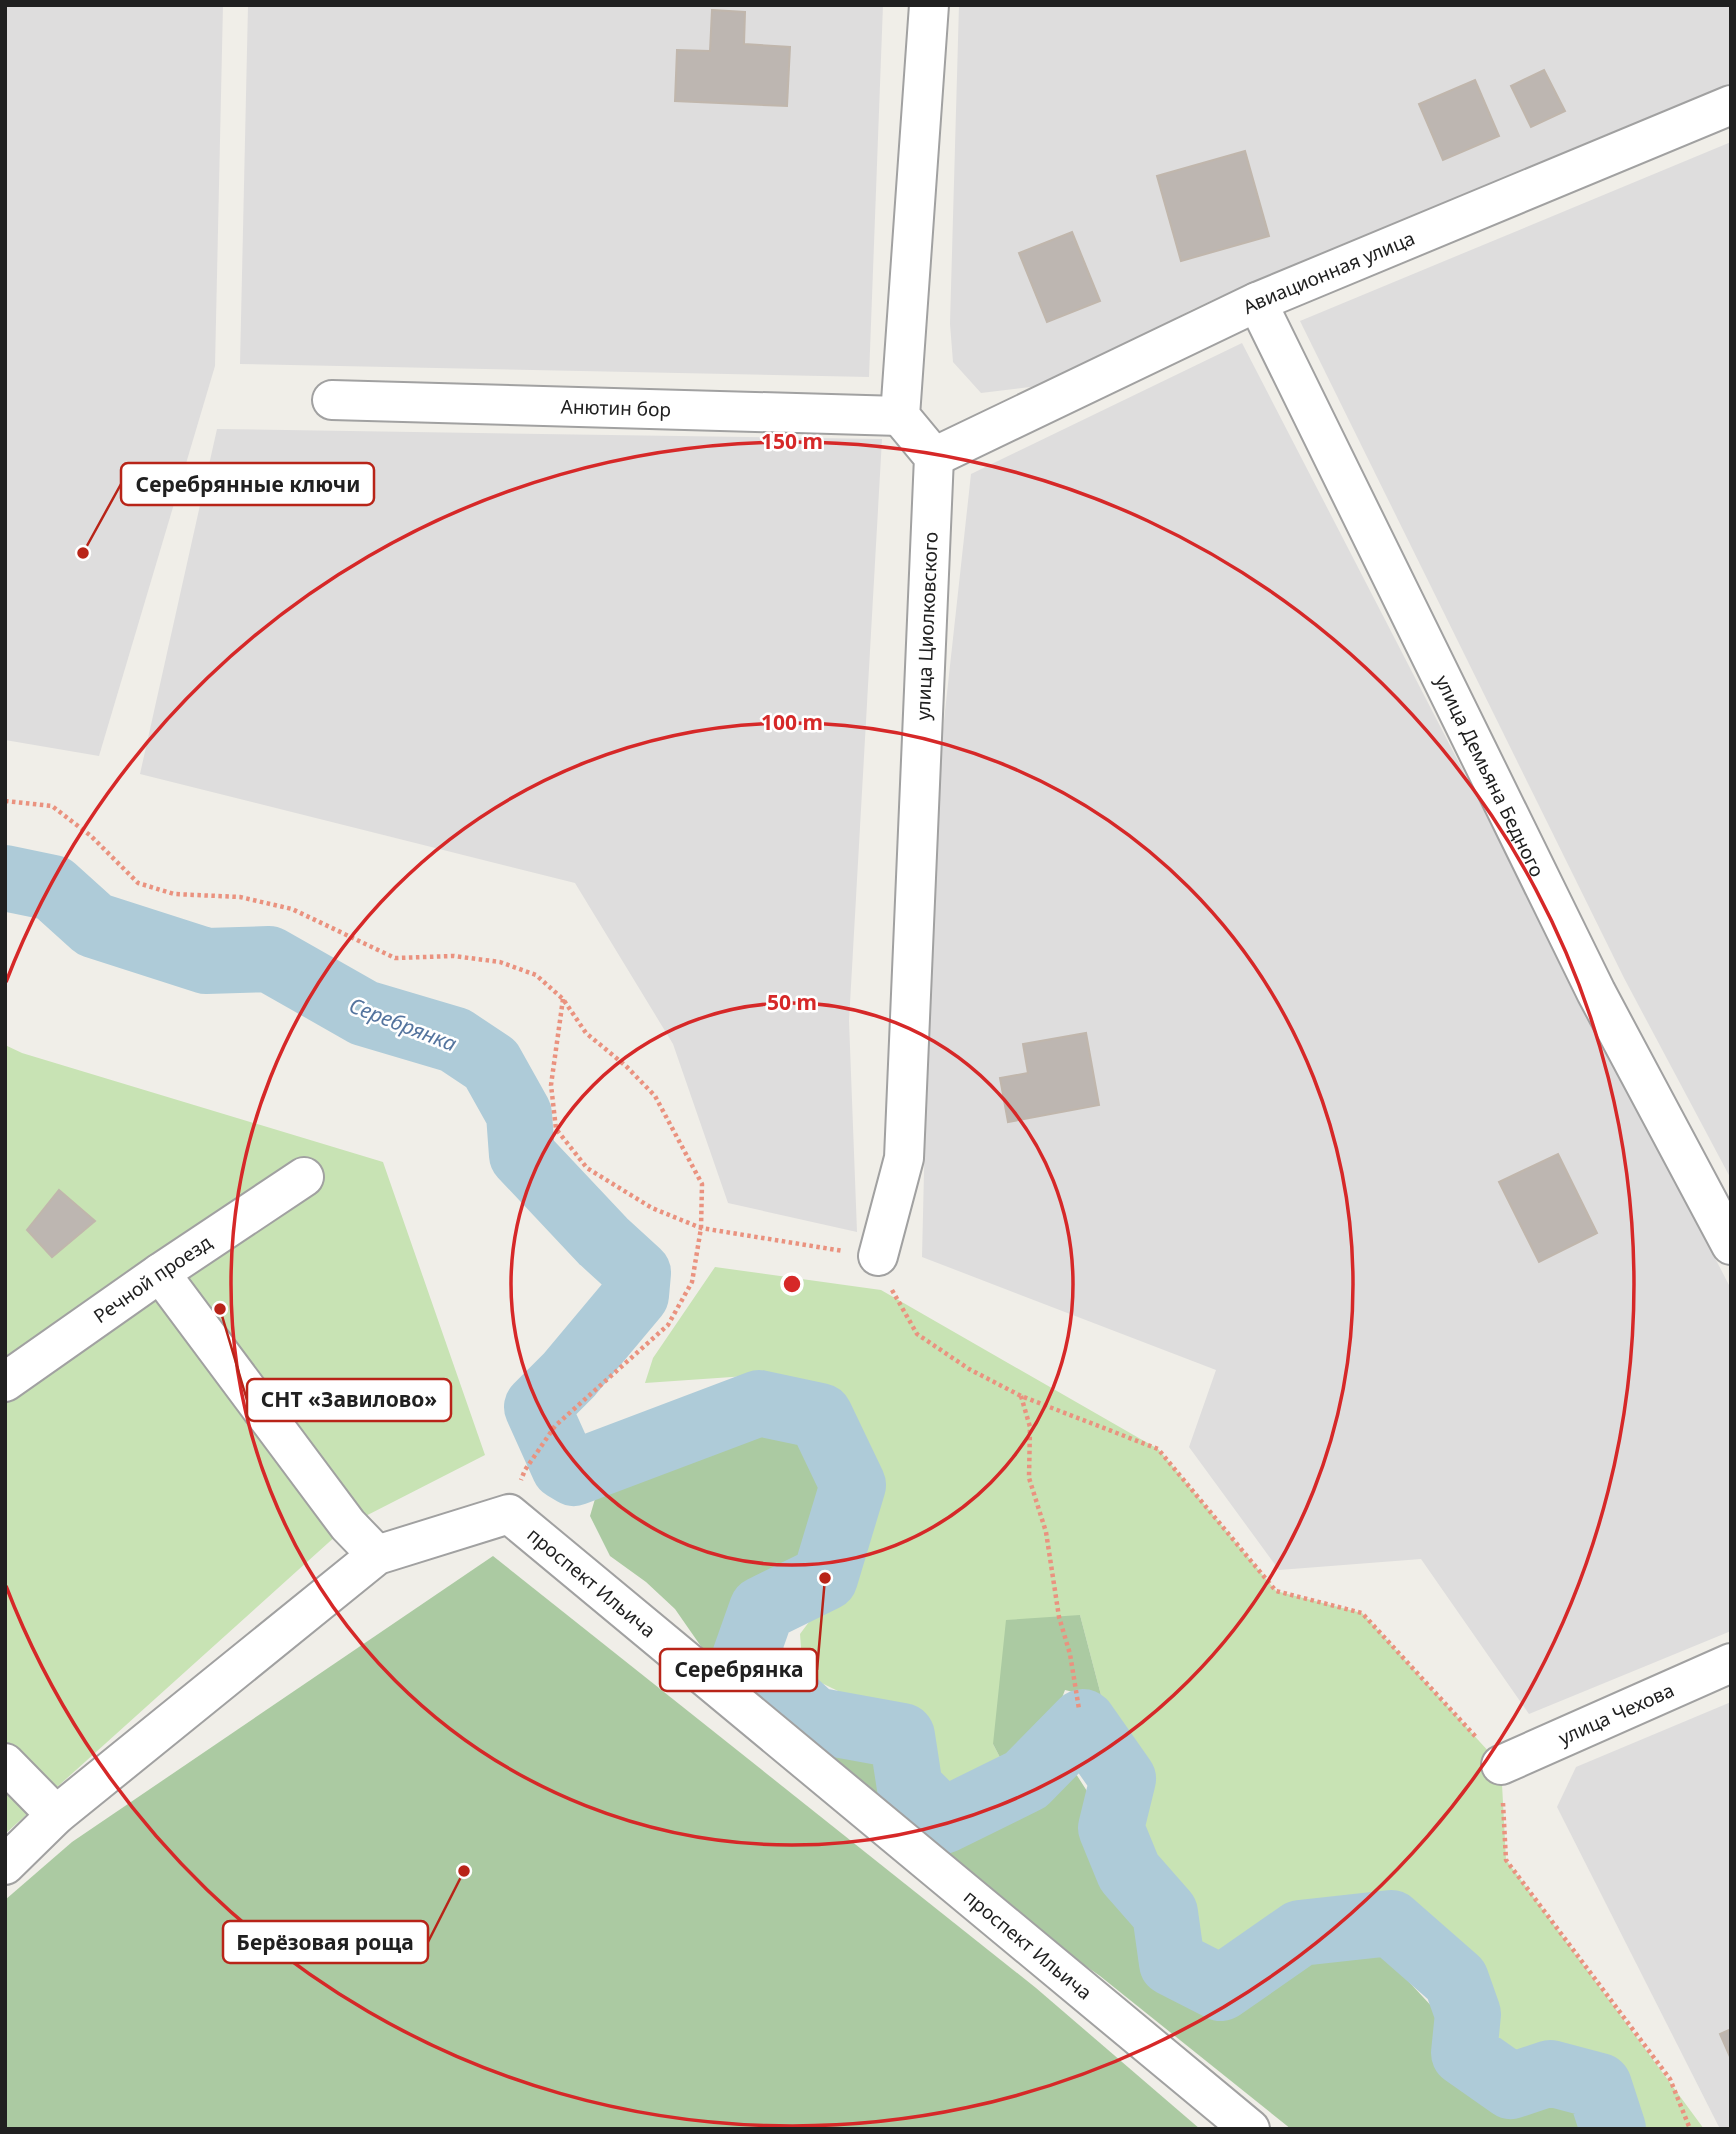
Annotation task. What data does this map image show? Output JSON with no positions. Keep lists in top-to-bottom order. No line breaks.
{"streets":{"street":["Авиационная улица","Анютин бор","улица Циолковского","улица Демьяна Бедного","Речной проезд","проспект Ильича","улица Чехова"]},"crossings":[["Авиационная улица","улица Циолковского"],["Авиационная улица","улица Демьяна Бедного"]],"water":["Серебрянка"],"places":["Серебрянные ключи","СНТ «Завилово»","Серебрянка","Берёзовая роща"],"rings":["150 m","100 m","50 m"]}
